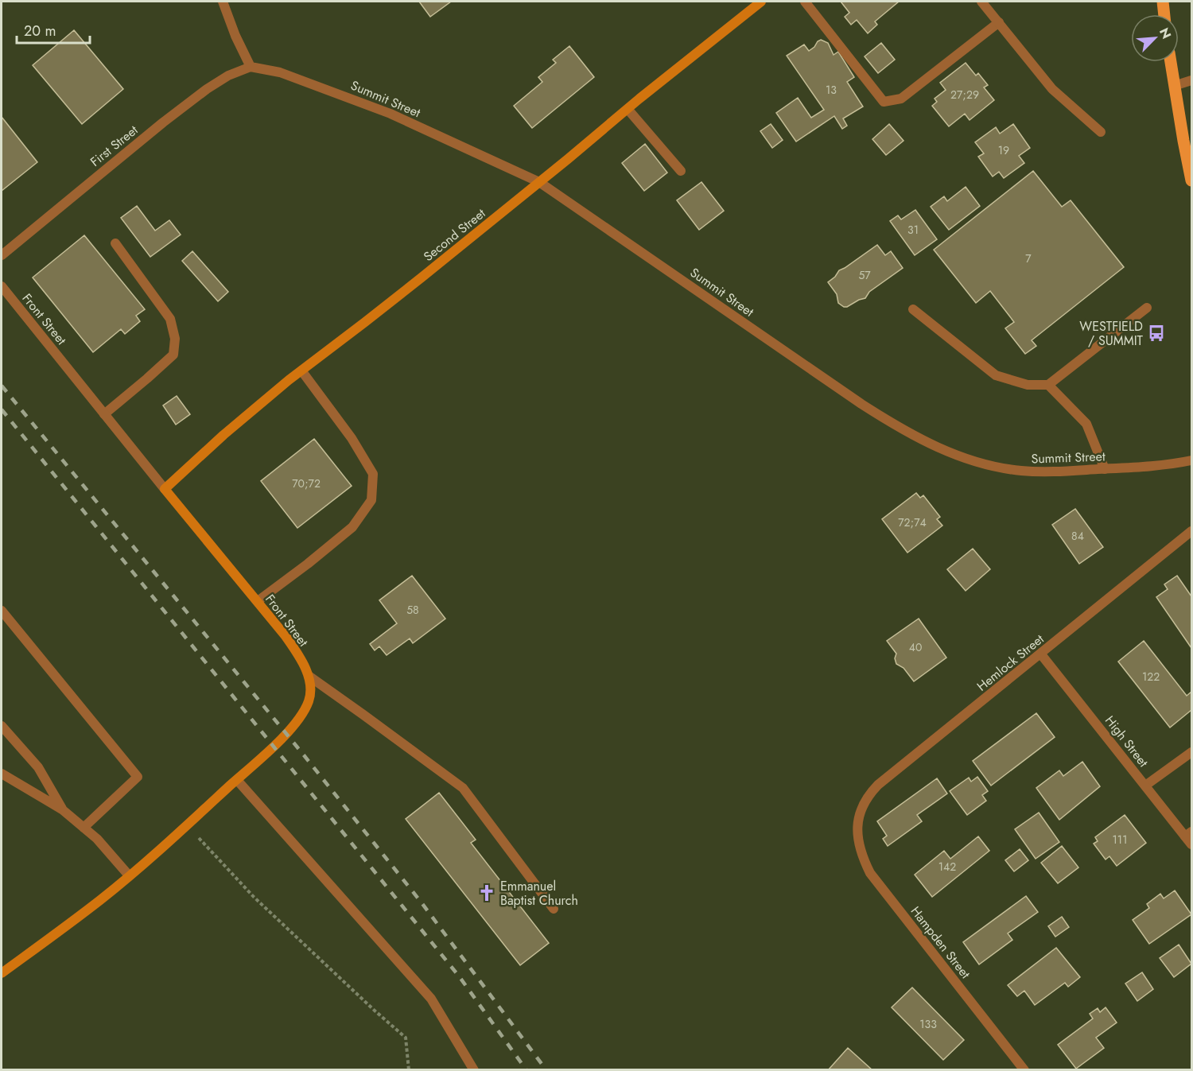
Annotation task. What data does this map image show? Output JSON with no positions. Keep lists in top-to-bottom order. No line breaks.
{"streets":{"main road":["Second Street","Front Street"],"street":["Summit Street","First Street","Hemlock Street","High Street","Hampden Street"]},"crossings":[["Summit Street","First Street"],["Summit Street","Second Street"],["Second Street","Front Street"],["Hemlock Street","High Street"],["Hemlock Street","Hampden Street"]],"places":{"bus stop":["WESTFIELD / SUMMIT"],"church":["Emmanuel Baptist Church"]},"house_numbers":["13","27;29","19","31","7","57","70;72","72;74","84","58","40","122","111","142","133"],"scale_bar":"20 m","north":"top right"}
